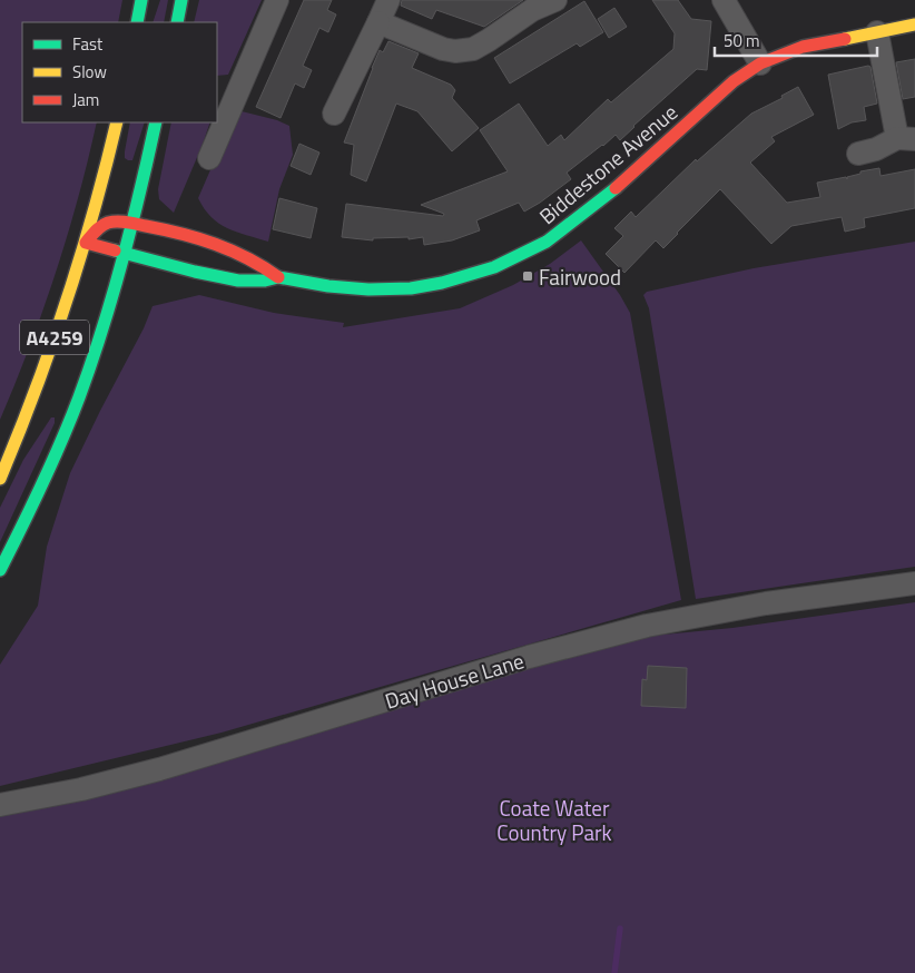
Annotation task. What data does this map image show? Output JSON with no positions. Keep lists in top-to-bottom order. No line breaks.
{"streets":{"street":["Biddestone Avenue","A4259","Day House Lane"]},"crossings":[["Biddestone Avenue","A4259"]],"parks":["Coate Water Country Park"],"places":{"transit":["Fairwood"]},"legend":["Fast","Slow","Jam"],"scale_bar":"50 m"}
